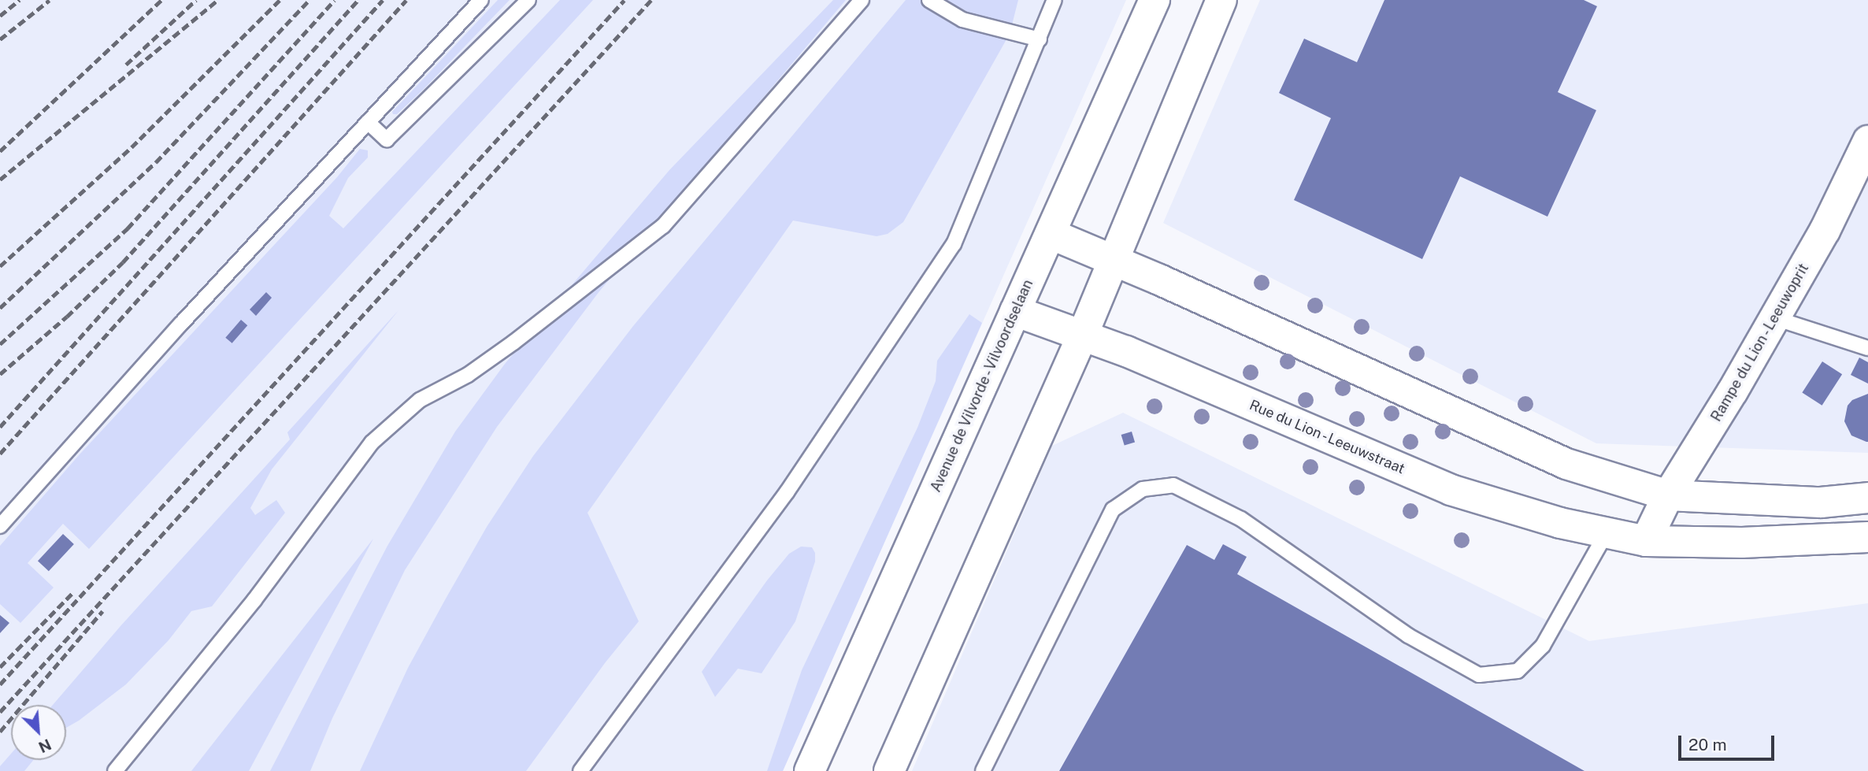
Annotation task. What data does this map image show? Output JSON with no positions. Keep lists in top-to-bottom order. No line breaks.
{"streets":{"main road":["Rampe du Lion - Leeuwoprit","Avenue de Vilvorde - Vilvoordselaan","Rue du Lion - Leeuwstraat"]},"crossings":[["Rampe du Lion - Leeuwoprit","Rue du Lion - Leeuwstraat"],["Avenue de Vilvorde - Vilvoordselaan","Rue du Lion - Leeuwstraat"]],"scale_bar":"20 m","north":"bottom right"}
